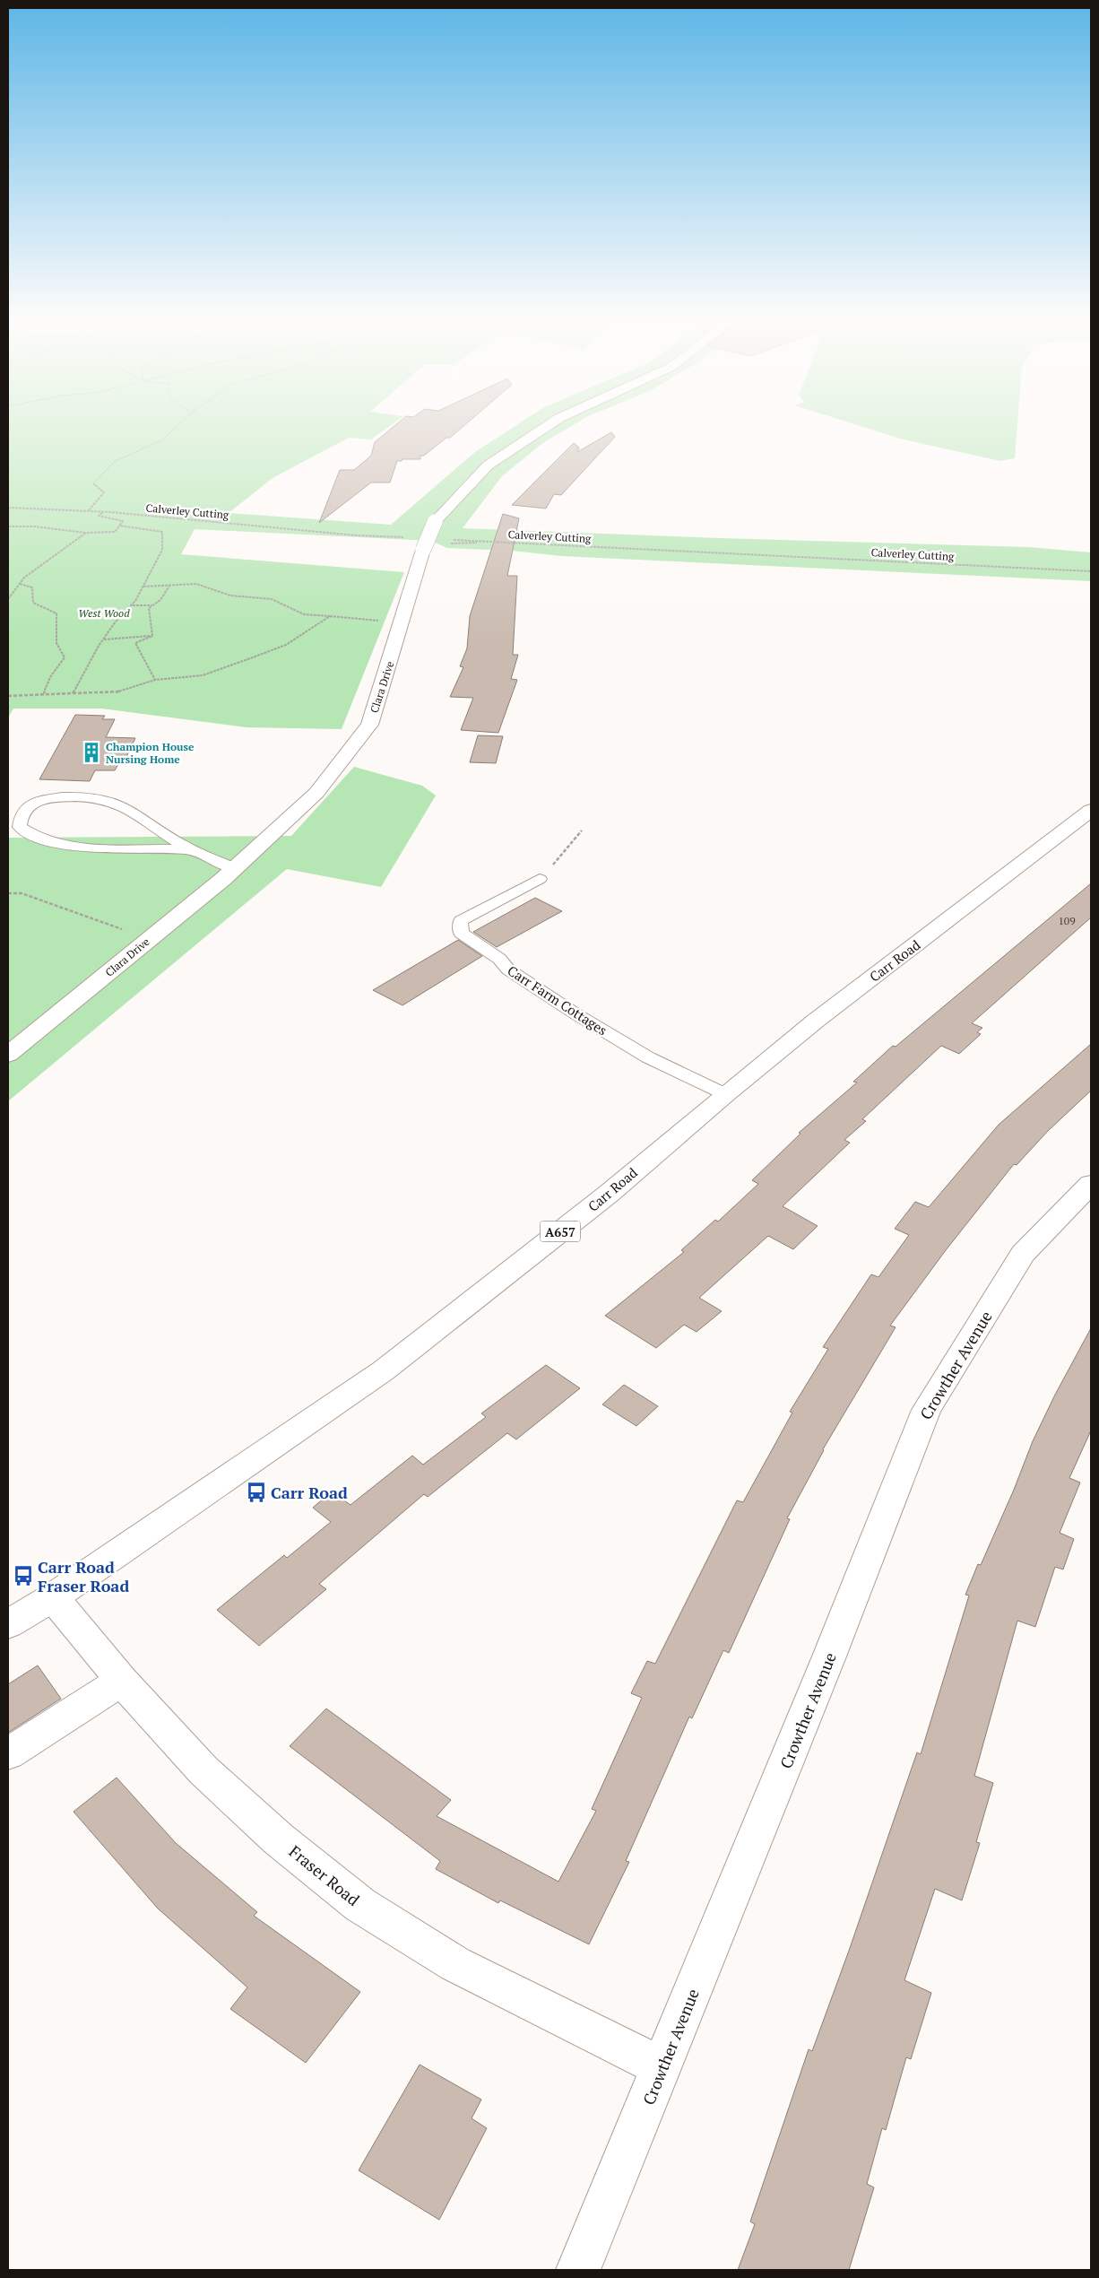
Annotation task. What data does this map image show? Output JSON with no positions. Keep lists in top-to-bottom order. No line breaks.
{"streets":{"street":["Clara Drive","Carr Road","A657","Crowther Avenue","Fraser Road"],"lane":["Carr Farm Cottages"],"path":["Calverley Cutting"]},"crossings":[["Carr Road","Carr Farm Cottages"],["Carr Road","Fraser Road"],["Crowther Avenue","Fraser Road"]],"parks":["West Wood"],"places":{"building":["Champion House Nursing Home"],"bus stop":["Carr Road","Carr Road Fraser Road"]},"house_numbers":["109"]}
